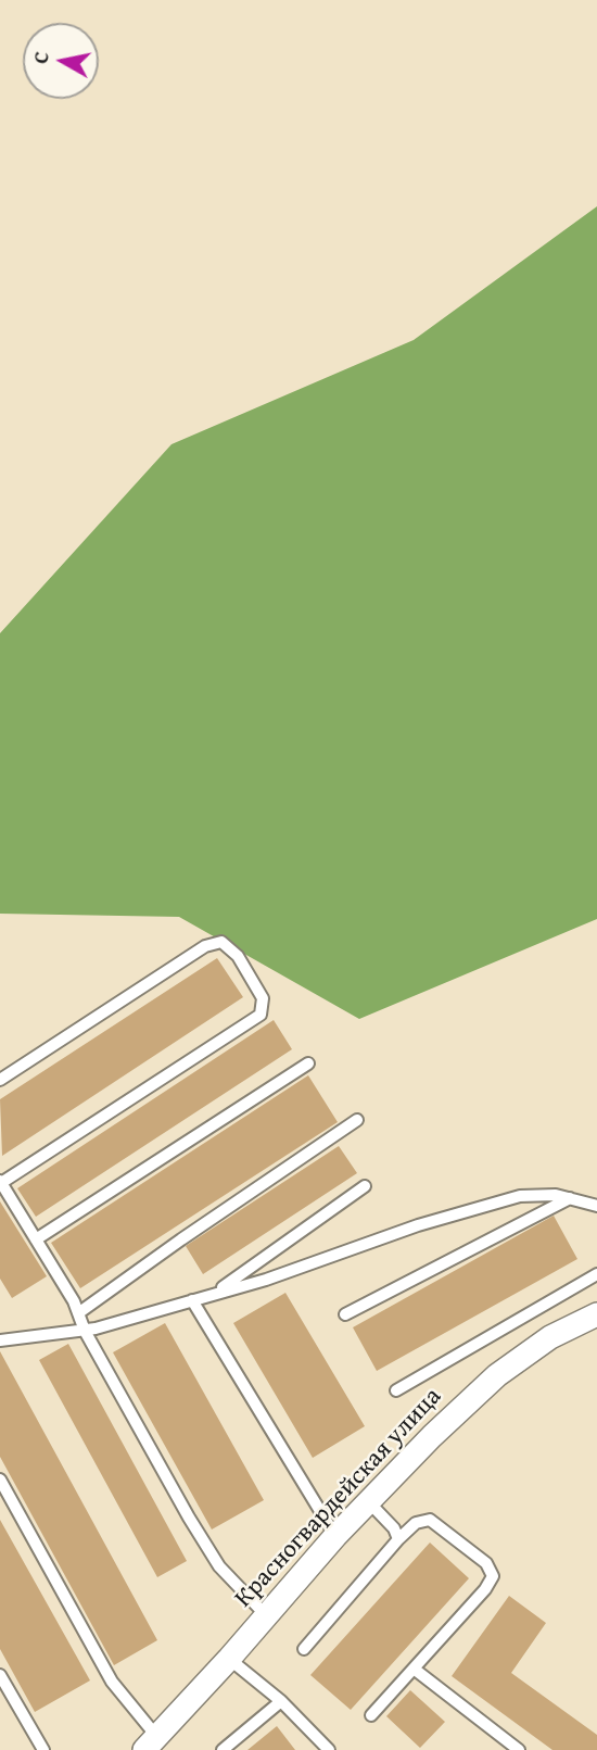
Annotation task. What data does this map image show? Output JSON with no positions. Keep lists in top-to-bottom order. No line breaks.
{"streets":{"street":["Красногвардейская улица"]},"north":"left"}
